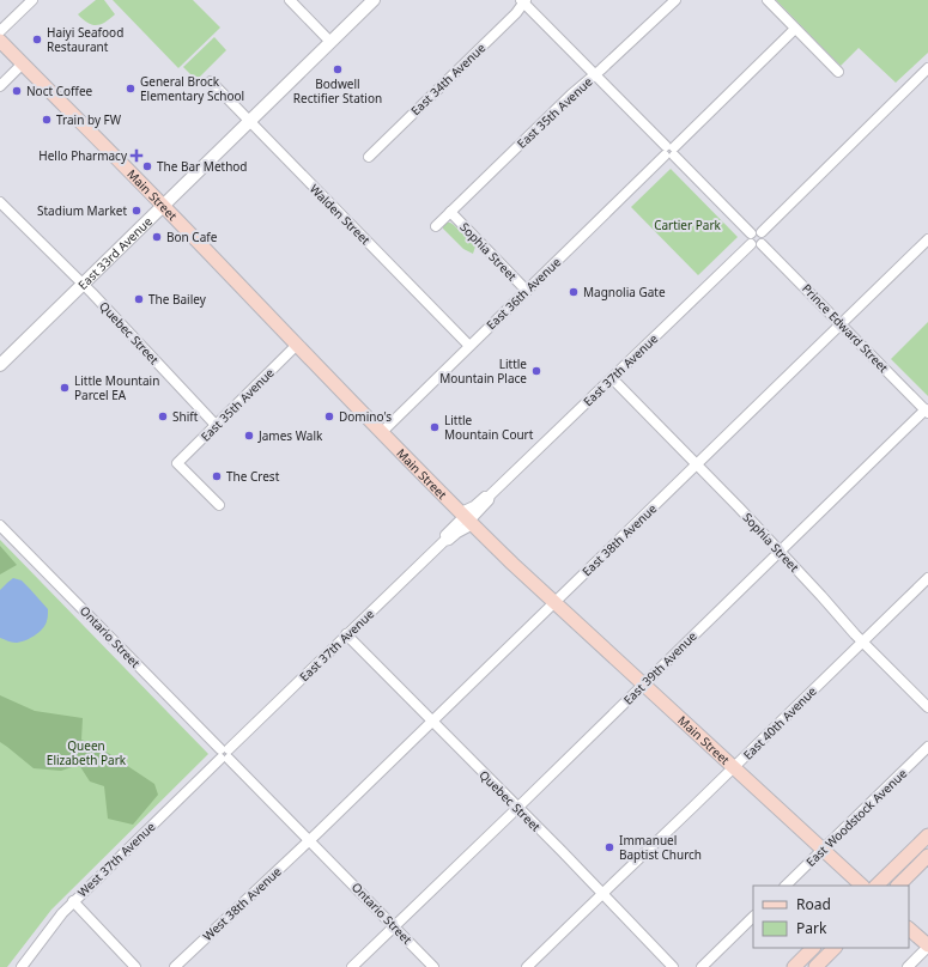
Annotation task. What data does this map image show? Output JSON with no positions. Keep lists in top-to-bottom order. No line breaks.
{"streets":{"main road":["Main Street"],"street":["East 34th Avenue","East 35th Avenue","Walden Street","Sophia Street","East 33rd Avenue","East 36th Avenue","Prince Edward Street","Quebec Street","East 37th Avenue","East 38th Avenue","Ontario Street","East 39th Avenue","East 40th Avenue","East Woodstock Avenue","West 37th Avenue","West 38th Avenue"]},"crossings":[["East 35th Avenue","Main Street"],["East 35th Avenue","Sophia Street"],["East 35th Avenue","Quebec Street"],["Main Street","East 33rd Avenue"],["Main Street","East 36th Avenue"],["Main Street","East 37th Avenue"],["Main Street","East 38th Avenue"],["Main Street","East 39th Avenue"],["Main Street","East 40th Avenue"],["Main Street","East Woodstock Avenue"],["Walden Street","East 33rd Avenue"],["Walden Street","East 36th Avenue"],["Sophia Street","East 36th Avenue"],["Sophia Street","East 37th Avenue"],["Sophia Street","East 38th Avenue"],["Sophia Street","East 39th Avenue"],["Sophia Street","East 40th Avenue"],["East 33rd Avenue","Quebec Street"],["Prince Edward Street","East 37th Avenue"],["Prince Edward Street","East 38th Avenue"],["Prince Edward Street","East 39th Avenue"],["Quebec Street","East 37th Avenue"],["Quebec Street","East 38th Avenue"],["Quebec Street","East 39th Avenue"],["Quebec Street","East 40th Avenue"],["East 37th Avenue","Ontario Street"],["East 37th Avenue","West 37th Avenue"],["East 38th Avenue","Ontario Street"],["East 38th Avenue","West 38th Avenue"],["Ontario Street","East 39th Avenue"],["Ontario Street","West 37th Avenue"],["Ontario Street","West 38th Avenue"]],"parks":["Cartier Park","Queen Elizabeth Park"],"places":{"other":["Haiyi Seafood Restaurant","Bodwell Rectifier Station","General Brock Elementary School","Noct Coffee","Train by FW","The Bar Method","Stadium Market","Bon Cafe","Magnolia Gate","The Bailey","Little Mountain Place","Little Mountain Parcel EA","Shift","Domino's","Little Mountain Court","James Walk","The Crest","Immanuel Baptist Church"],"health":["Hello Pharmacy"]},"legend":["Road","Park"]}
